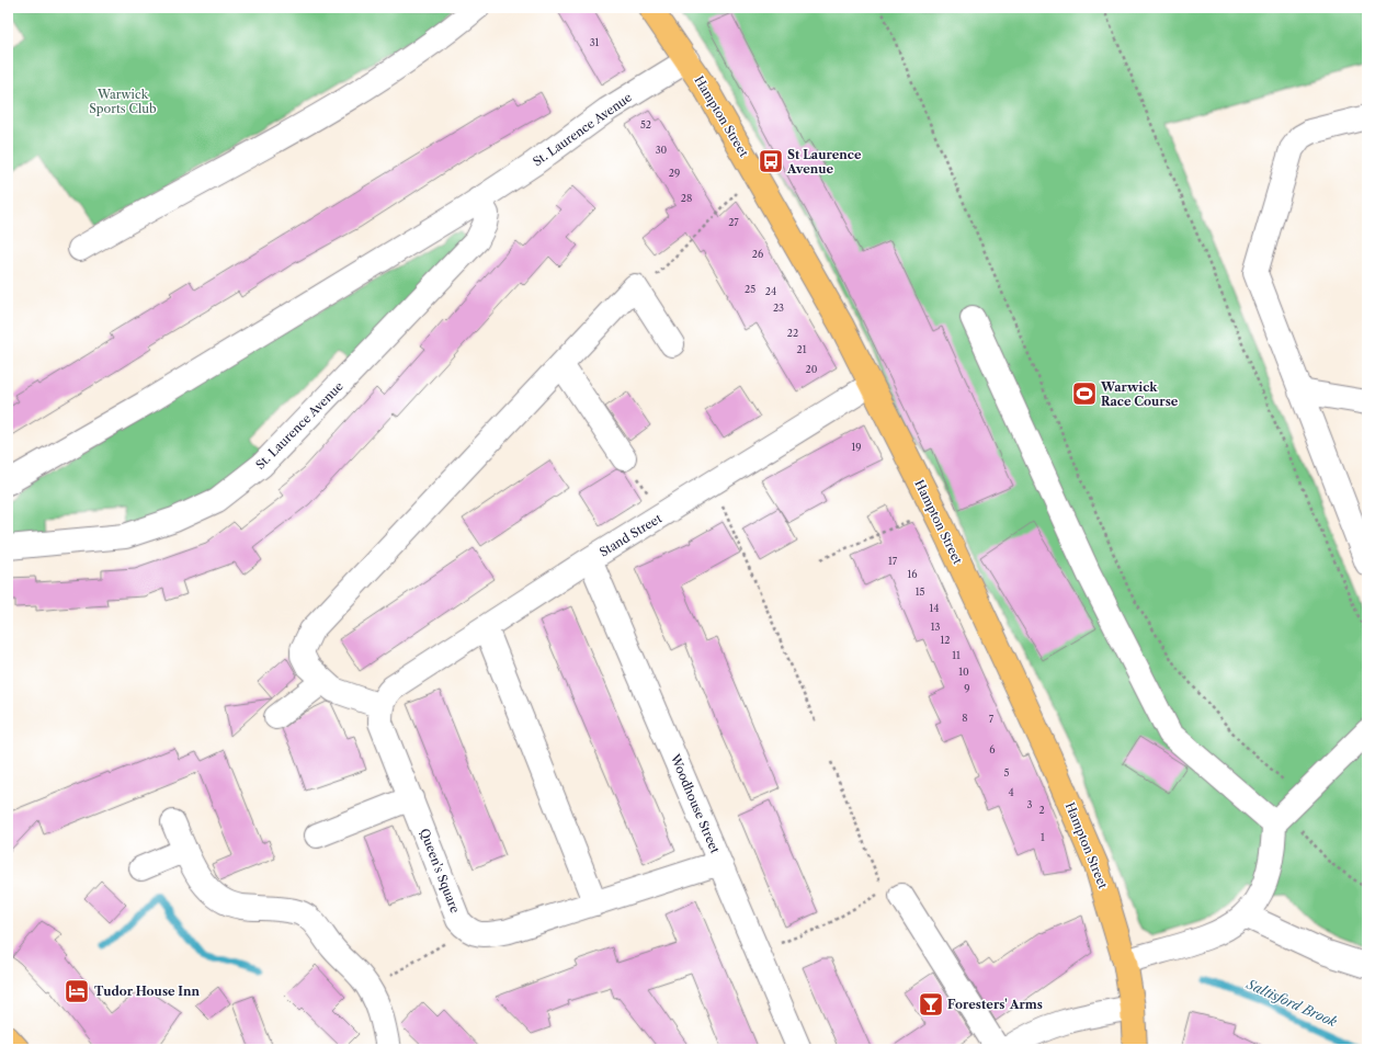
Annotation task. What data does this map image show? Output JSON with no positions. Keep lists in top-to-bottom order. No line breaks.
{"streets":{"main road":["Hampton Street"],"street":["St. Laurence Avenue","Stand Street","Woodhouse Street","Queen's Square"]},"crossings":[["Hampton Street","St. Laurence Avenue"],["Hampton Street","Stand Street"],["Stand Street","Woodhouse Street"],["Stand Street","Queen's Square"]],"water":["Saltisford Brook"],"parks":["Warwick Sports Club"],"places":{"bus stop":["St Laurence Avenue"],"sports":["Warwick Race Course"],"hotel":["Tudor House Inn"],"bar":["Foresters' Arms"]},"house_numbers":["31","52","30","29","28","27","26","25","24","23","22","21","20","19","17","16","15","14","13","12","11","10","9","8","7","6","5","4","3","2","1"]}
